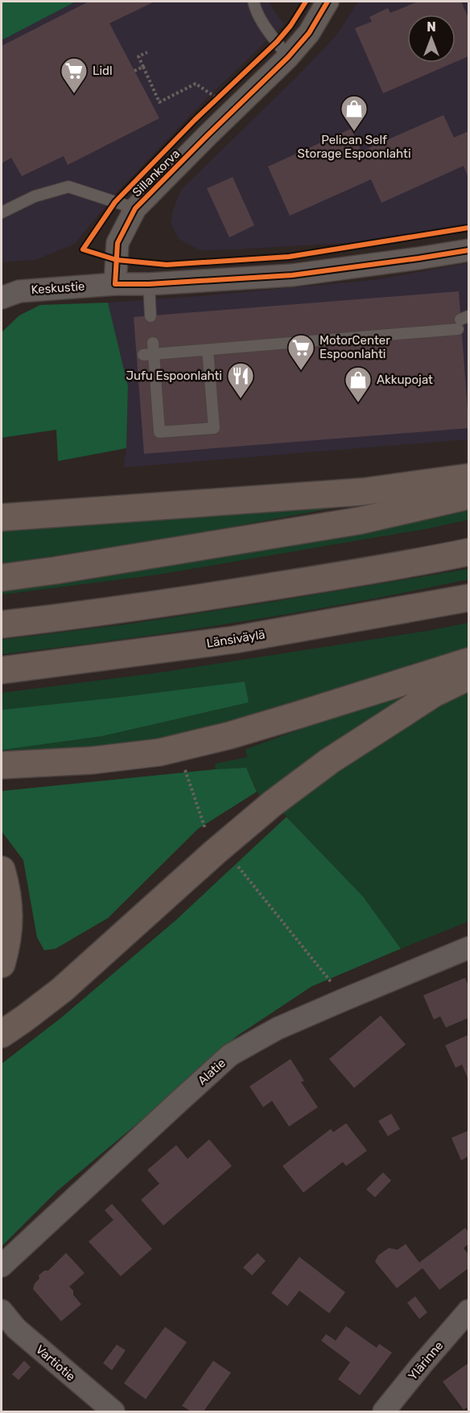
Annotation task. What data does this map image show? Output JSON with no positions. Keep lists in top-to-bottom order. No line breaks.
{"streets":{"highway":["Länsiväylä"],"street":["Sillankorva","Keskustie","Alatie","Ylärinne","Vartiotie"]},"crossings":[["Sillankorva","Keskustie"]],"places":{"supermarket":["Lidl","MotorCenter Espoonlahti"],"shop":["Pelican Self Storage Espoonlahti","Akkupojat"],"restaurant":["Jufu Espoonlahti"]},"north":"top"}
